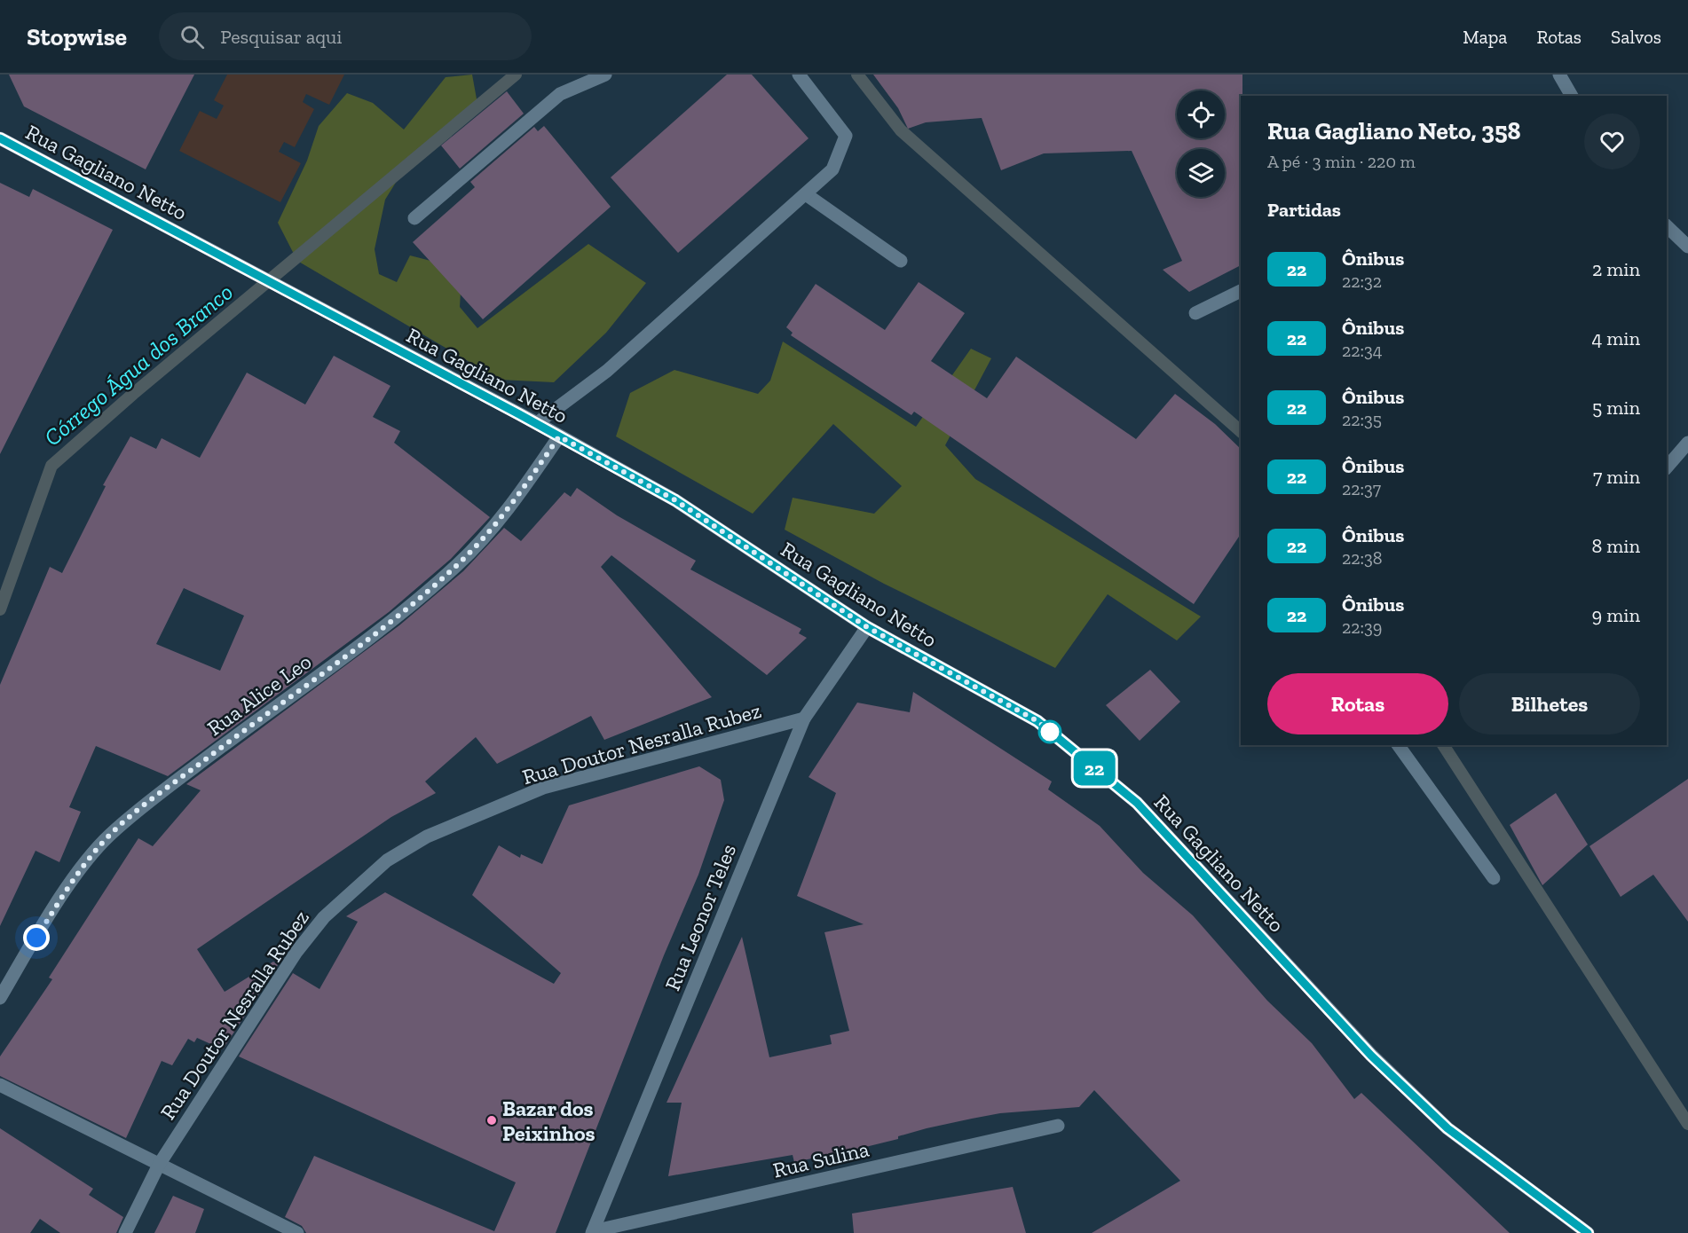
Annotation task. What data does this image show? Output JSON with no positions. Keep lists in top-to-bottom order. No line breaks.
{"streets":{"street":["Rua Gagliano Netto","Rua Alice Leo","Rua Doutor Nesralla Rubez","Rua Leonor Teles","Rua Sulina"]},"crossings":[["Rua Gagliano Netto","Rua Alice Leo"],["Rua Gagliano Netto","Rua Leonor Teles"],["Rua Doutor Nesralla Rubez","Rua Leonor Teles"],["Rua Leonor Teles","Rua Sulina"]],"water":["Córrego Água dos Branco"],"places":["Bazar dos Peixinhos"],"lines":["bus line 22"],"page":{"header":"Stopwise","search":"Pesquisar aqui","nav":["Mapa","Rotas","Salvos"],"on_map":"22","heading":[["Rua Gagliano Neto, 358","A pé · 3 min · 220 m"],"Partidas"],"list":[{"mark":"22","name":"Ônibus","note":"22:32","value":"2 min"},{"mark":"22","name":"Ônibus","note":"22:34","value":"4 min"},{"mark":"22","name":"Ônibus","note":"22:35","value":"5 min"},{"mark":"22","name":"Ônibus","note":"22:37","value":"7 min"},{"mark":"22","name":"Ônibus","note":"22:38","value":"8 min"},{"mark":"22","name":"Ônibus","note":"22:39","value":"9 min"}],"buttons":["Rotas","Bilhetes"]}}
